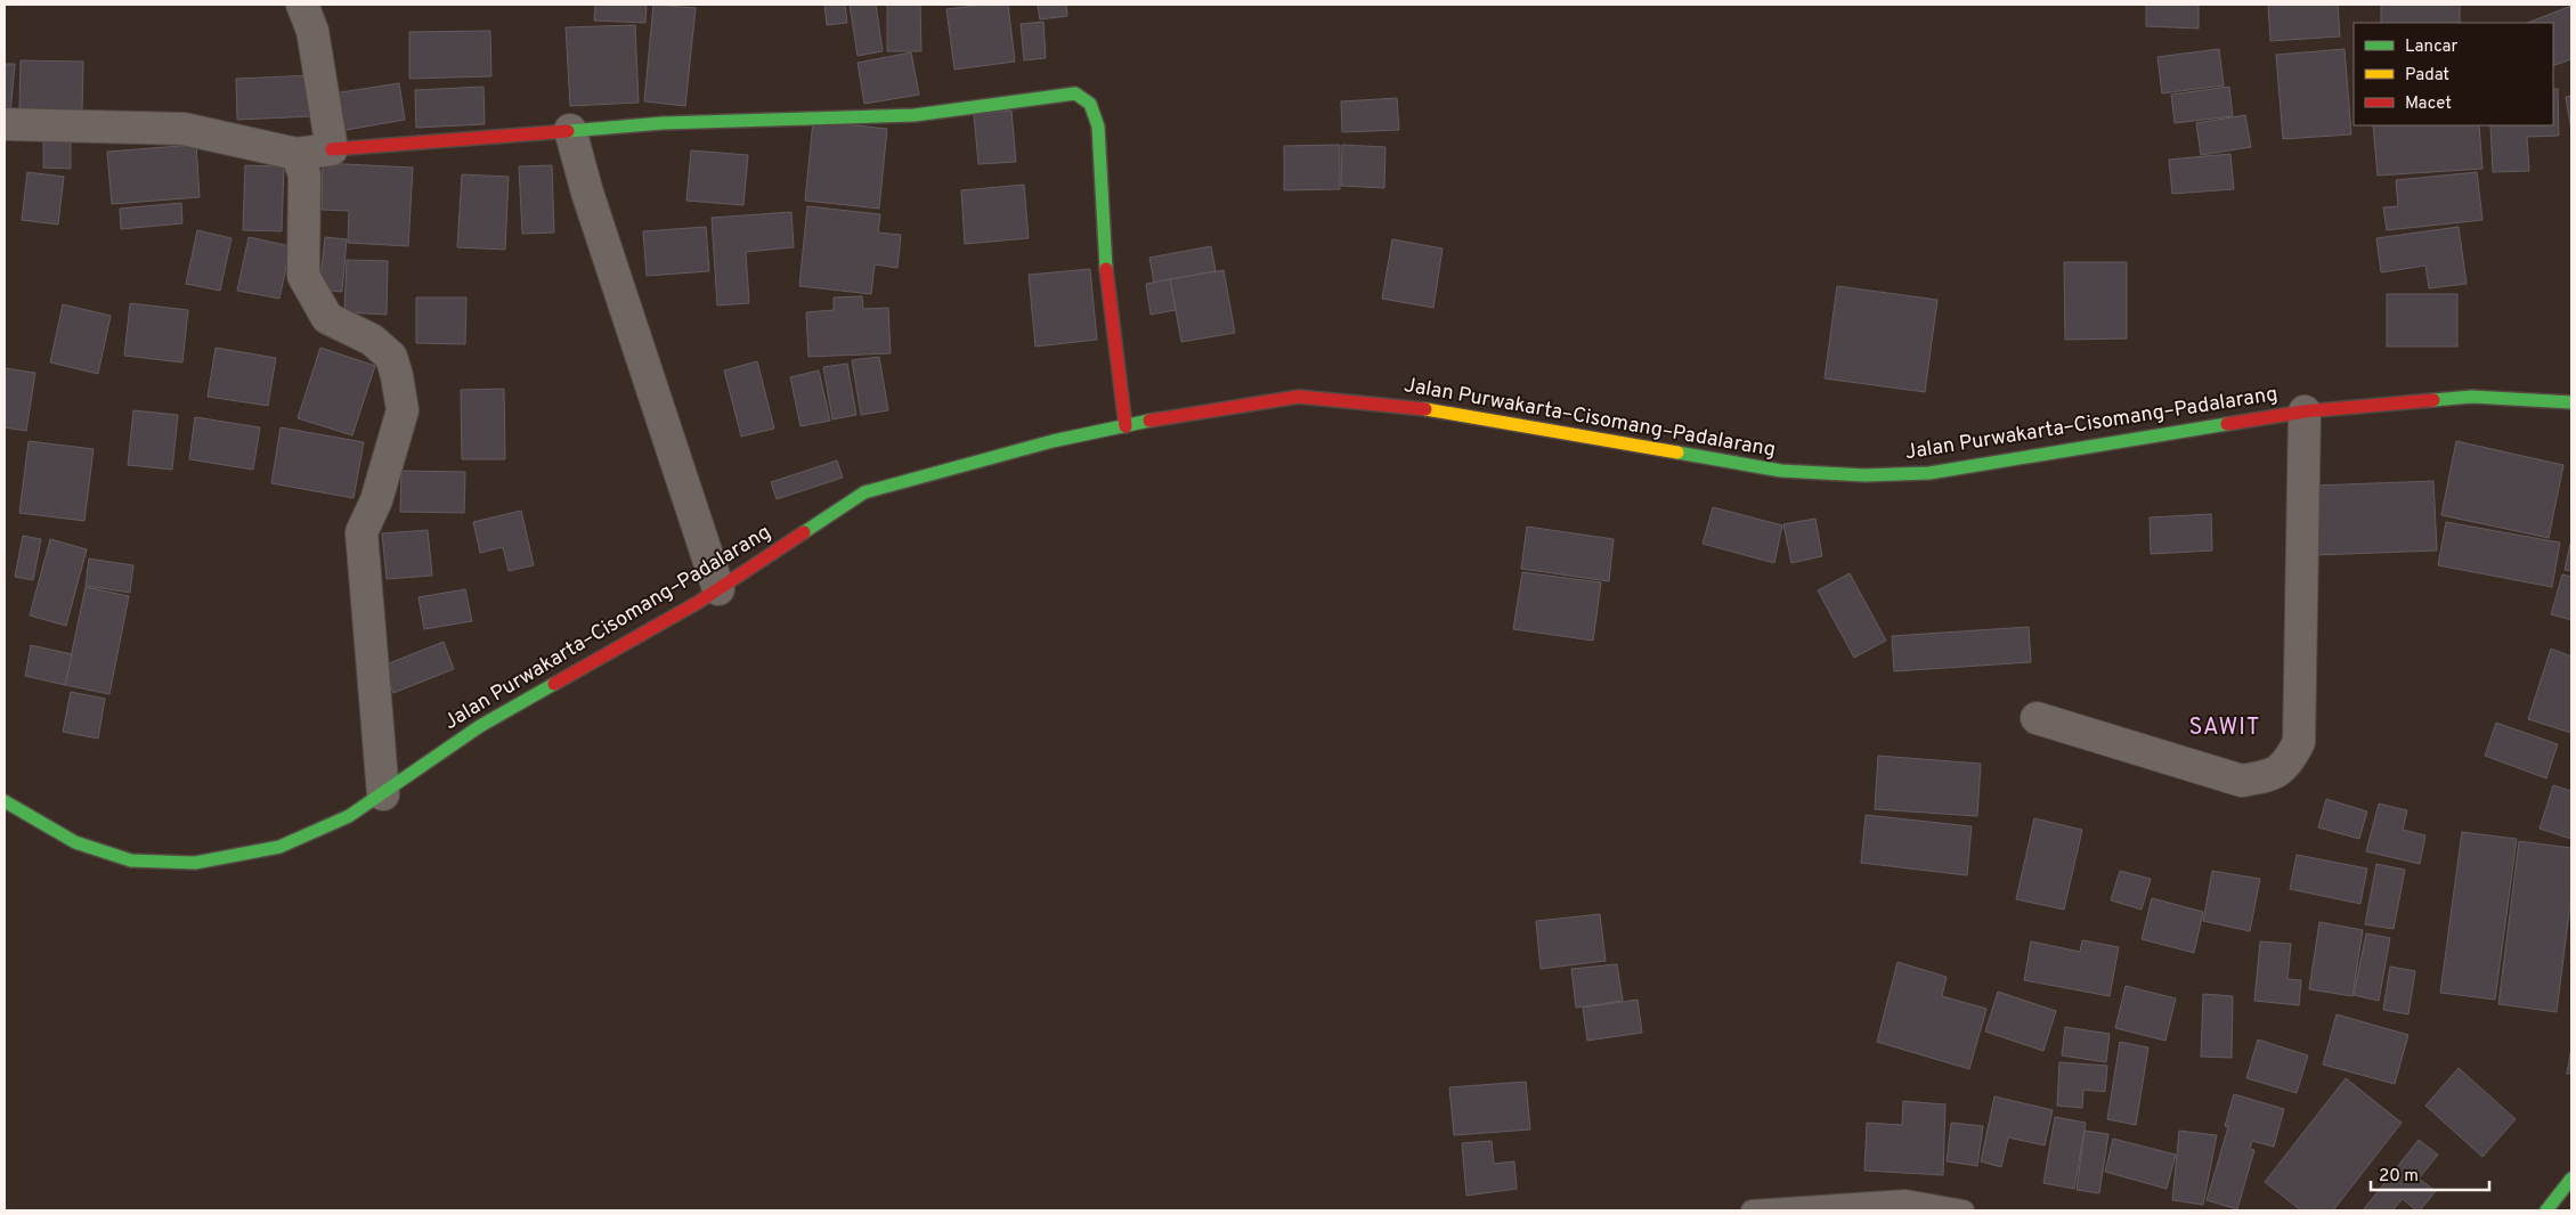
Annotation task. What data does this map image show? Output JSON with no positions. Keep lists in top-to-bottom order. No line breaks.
{"streets":{"main road":["Jalan Purwakarta–Cisomang–Padalarang"]},"districts":["SAWIT"],"legend":["Lancar","Padat","Macet"],"scale_bar":"20 m"}
